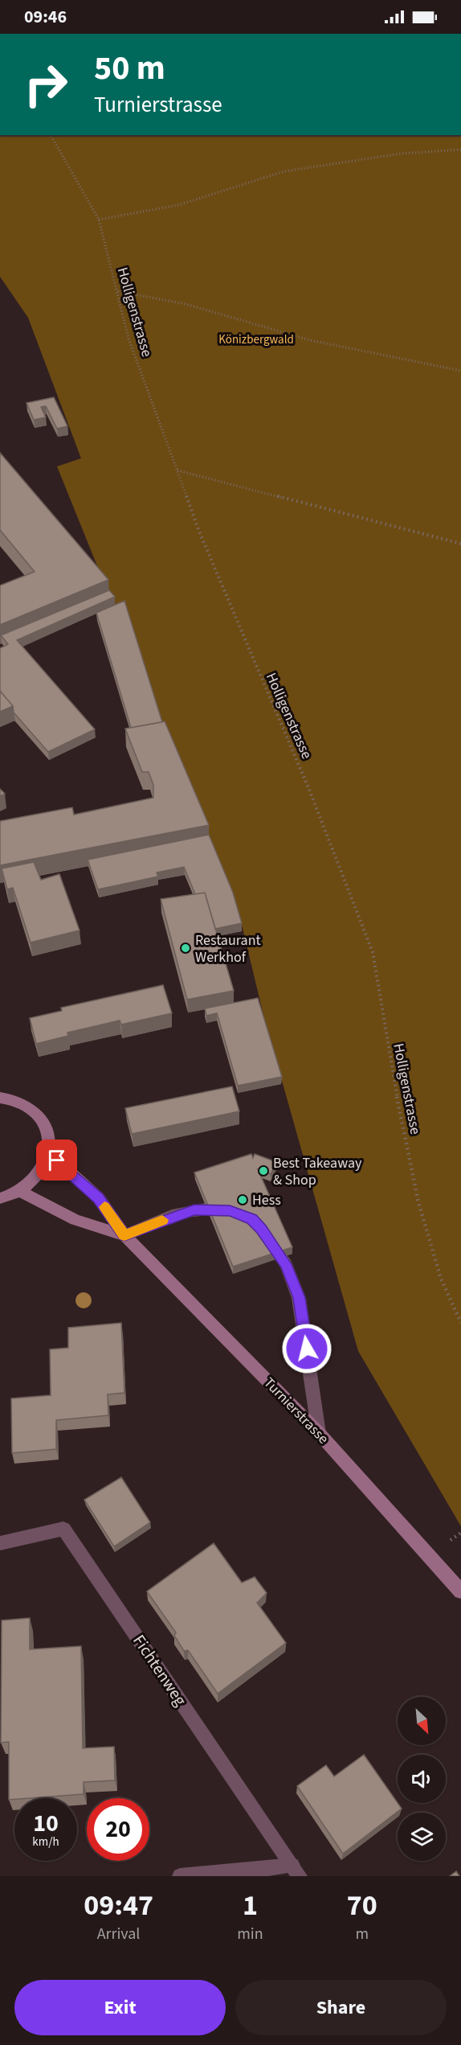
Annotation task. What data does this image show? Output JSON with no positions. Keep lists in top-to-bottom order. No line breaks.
{"streets":{"main road":["Turnierstrasse"],"street":["Fichtenweg"],"path":["Holligenstrasse"]},"parks":["Könizbergwald"],"places":["Restaurant Werkhof","Best Takeaway & Shop","Hess"],"north":"bottom right","page":{"status":"09:46","turn":["50 m","Turnierstrasse"],"speed":"10 km/h","limit":"20","eta":["09:47","Arrival","1","min","70","m"],"buttons":["Exit","Share"]}}
